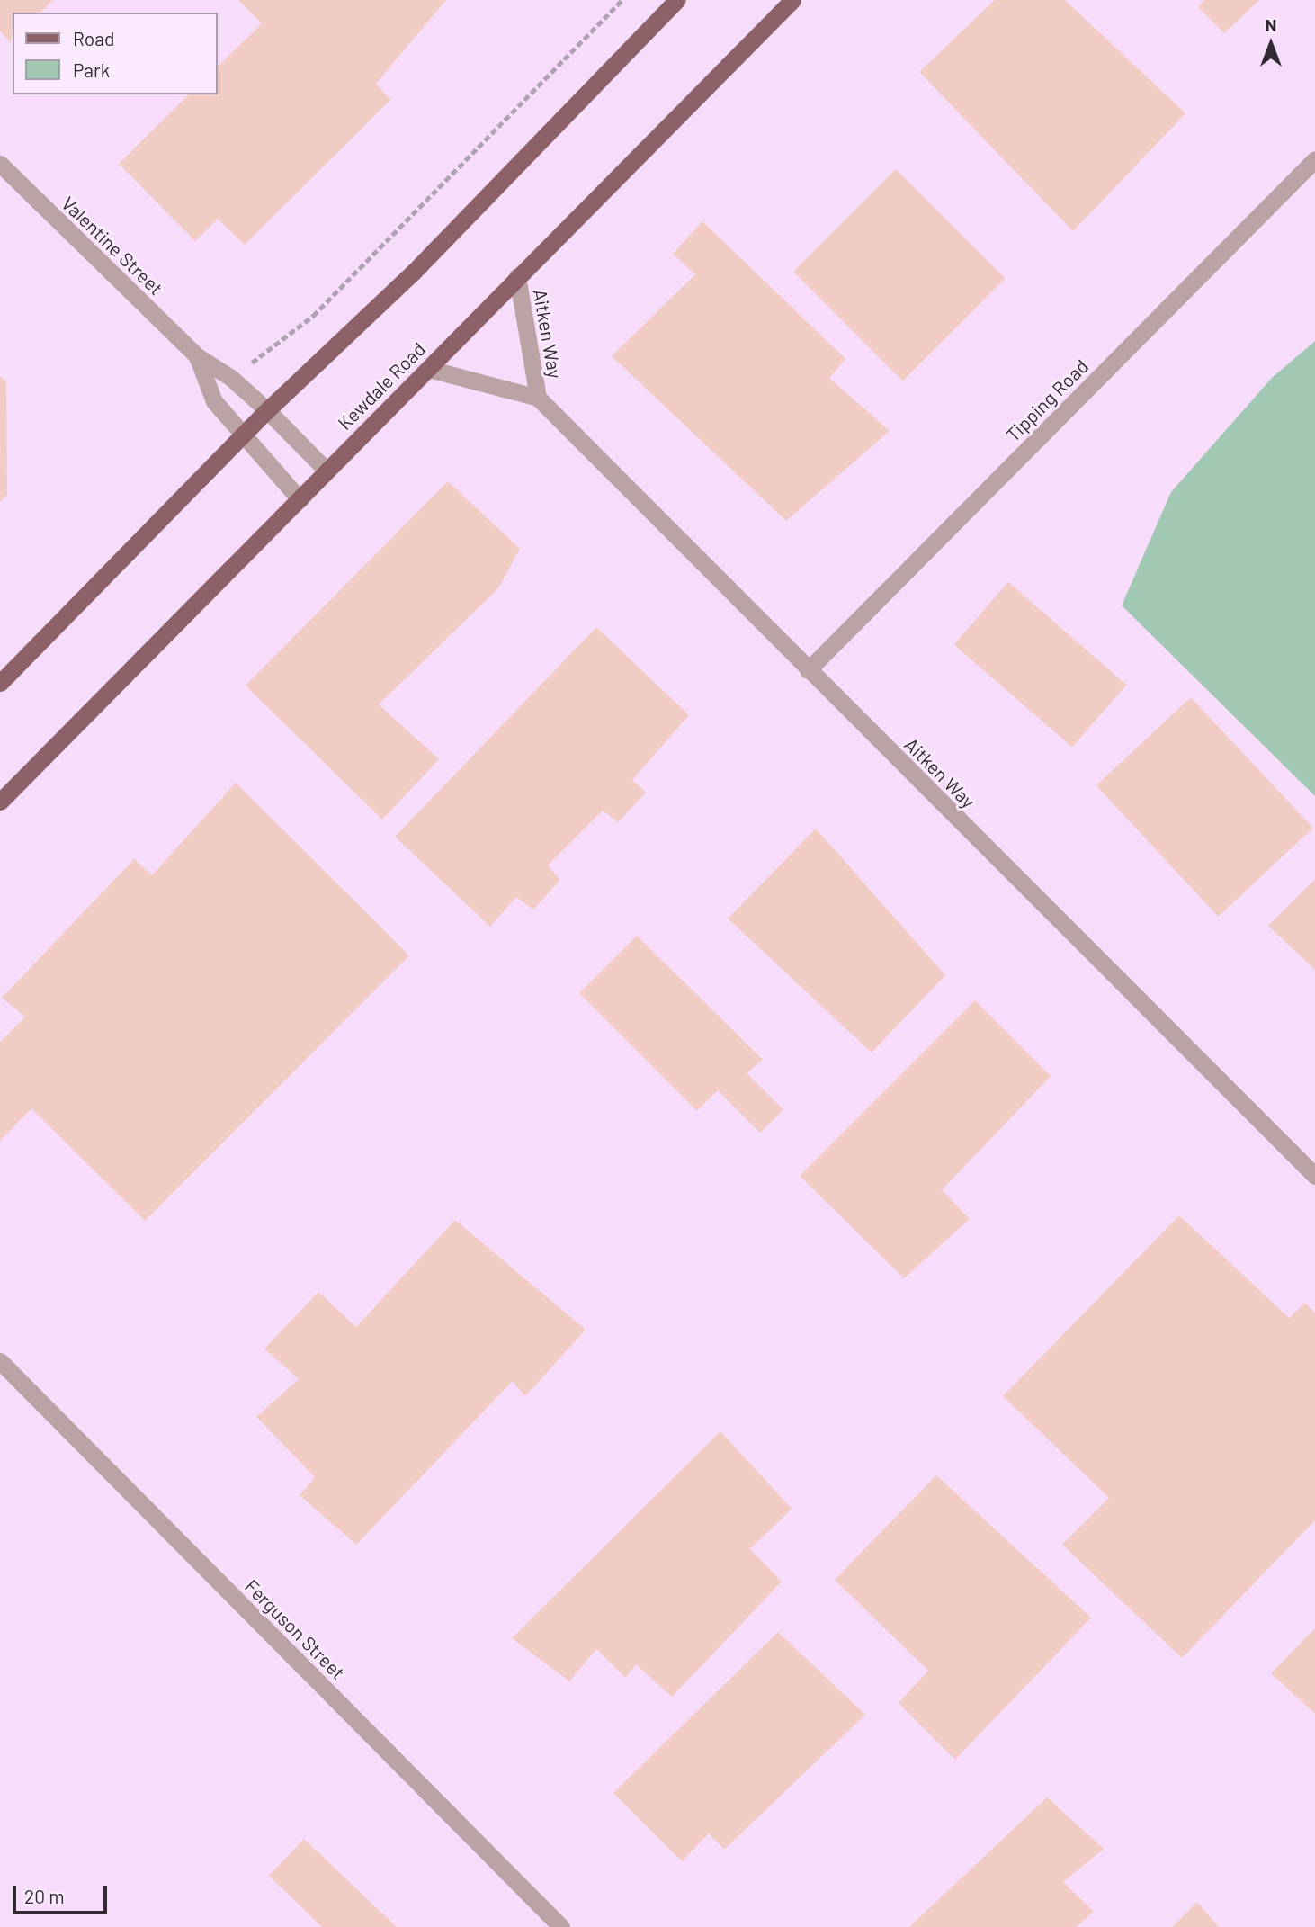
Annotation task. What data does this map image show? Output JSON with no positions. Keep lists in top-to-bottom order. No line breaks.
{"streets":{"main road":["Kewdale Road"],"street":["Valentine Street","Aitken Way","Tipping Road","Ferguson Street"]},"crossings":[["Valentine Street","Kewdale Road"],["Aitken Way","Kewdale Road"],["Aitken Way","Tipping Road"]],"legend":["Road","Park"],"scale_bar":"20 m","north":"top"}
